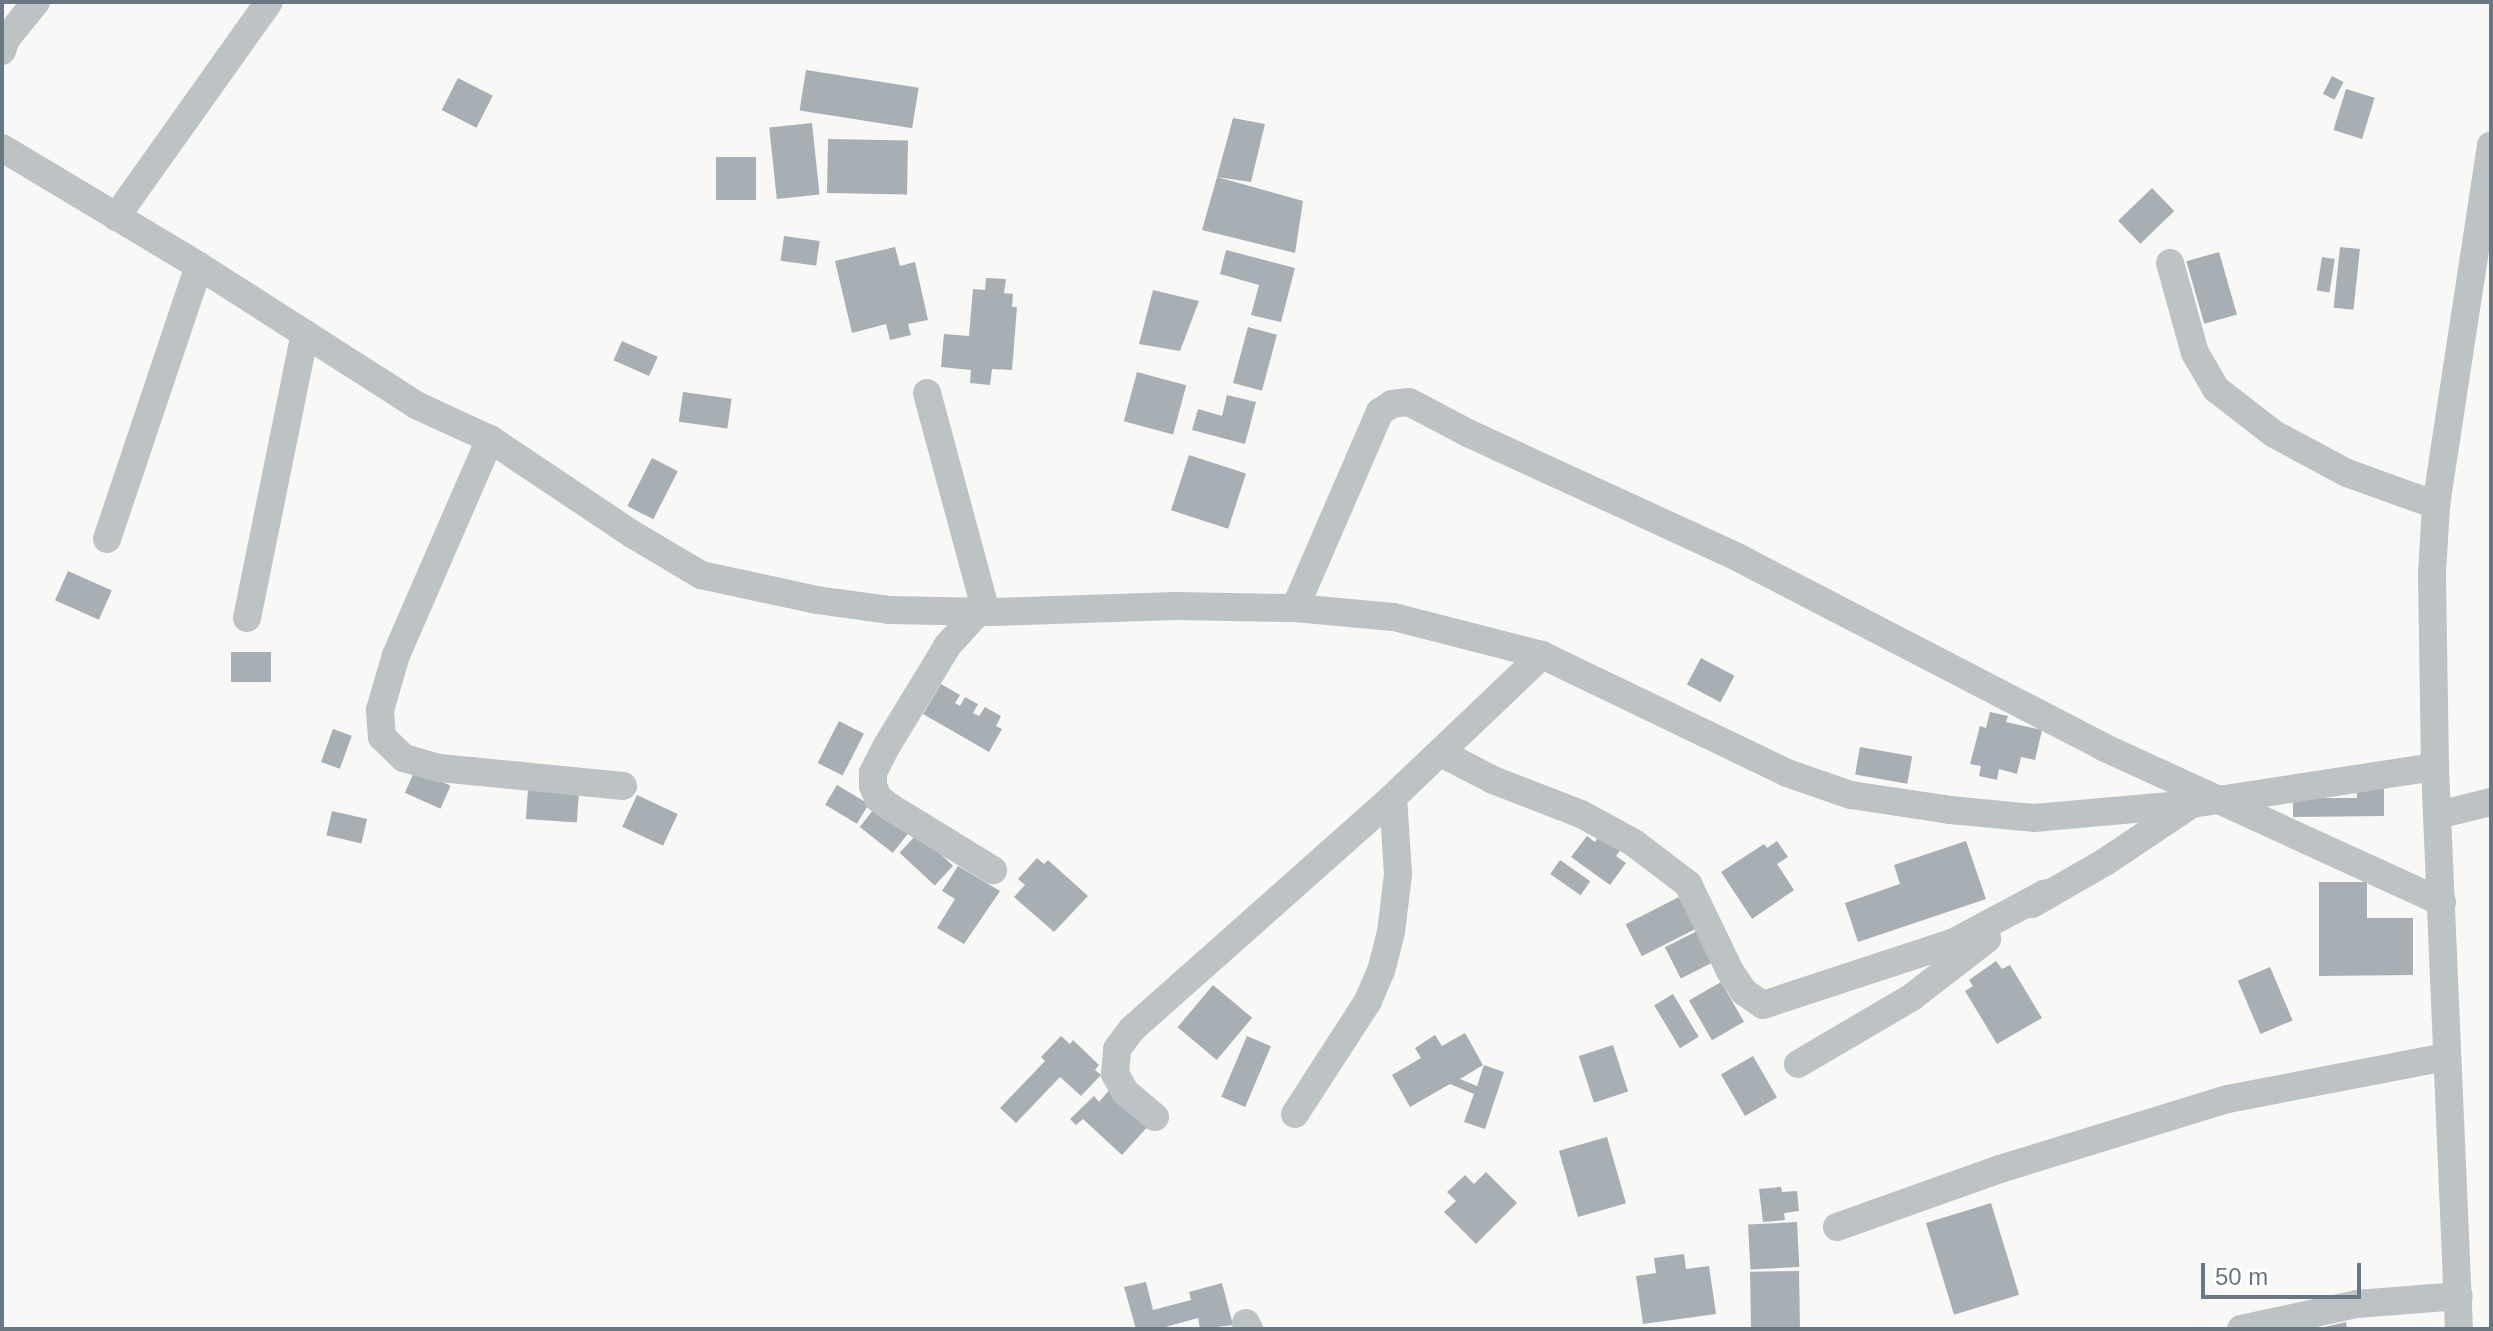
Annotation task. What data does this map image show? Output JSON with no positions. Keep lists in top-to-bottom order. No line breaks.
{"scale_bar":"50 m"}
